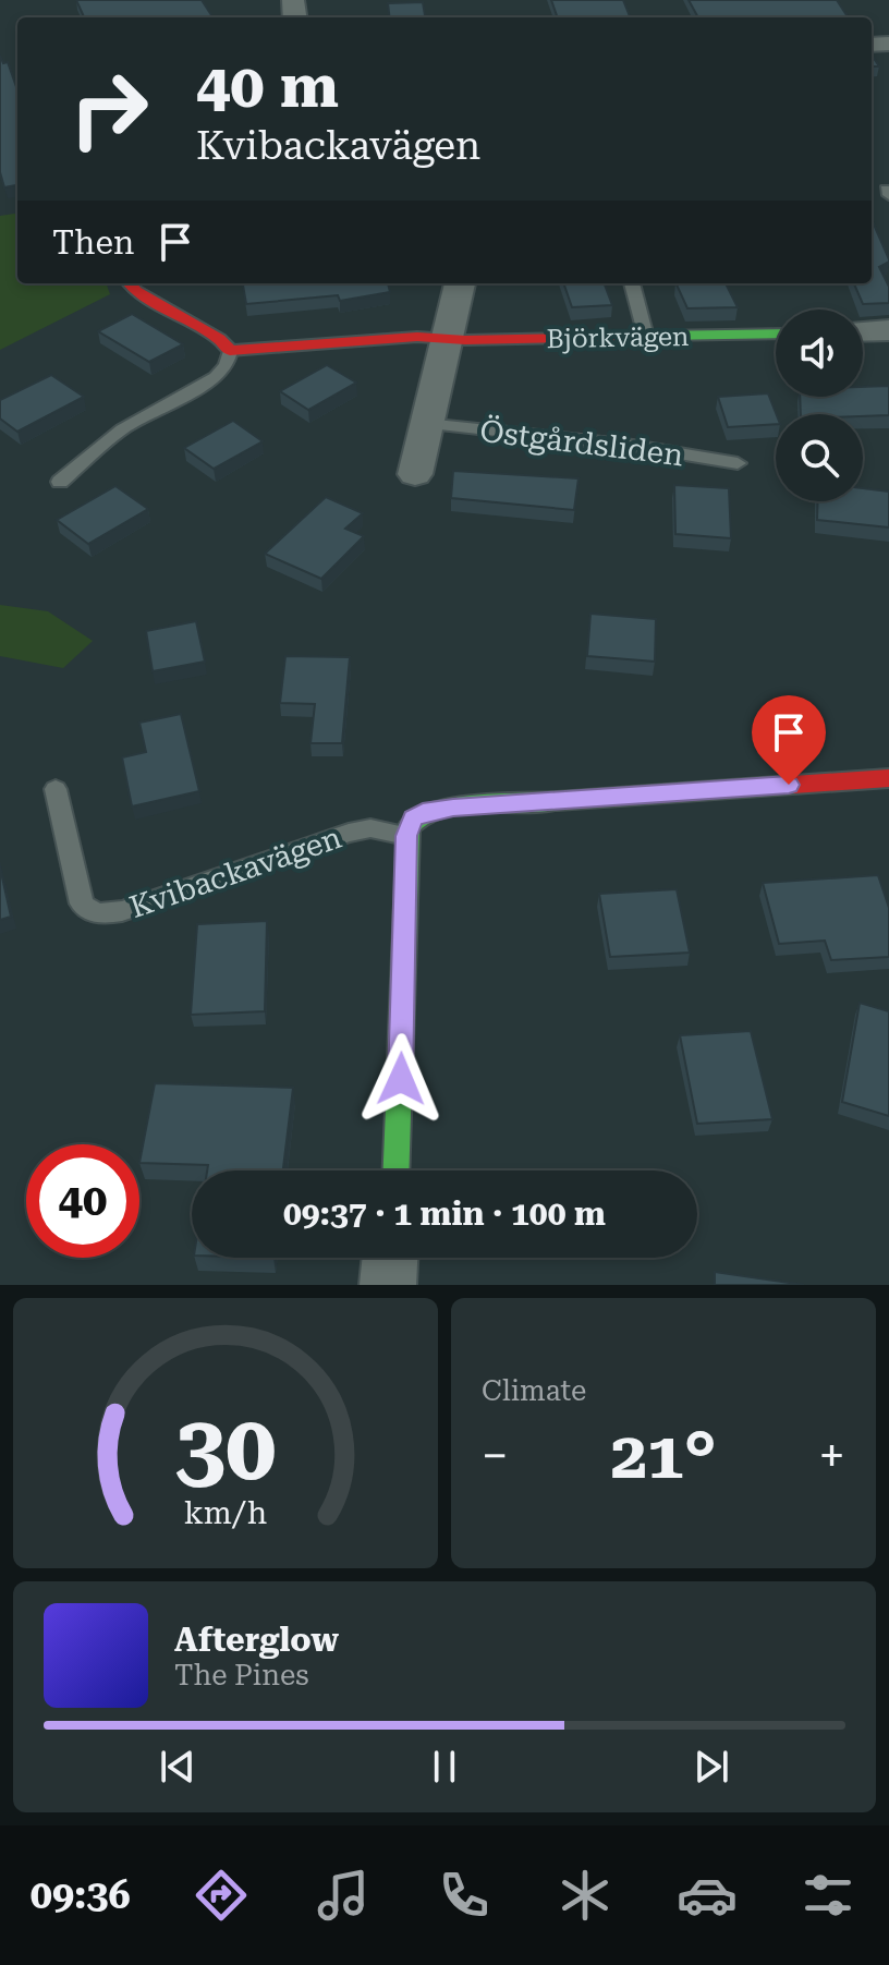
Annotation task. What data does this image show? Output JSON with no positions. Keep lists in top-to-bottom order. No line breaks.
{"streets":{"street":["Björkvägen"],"lane":["Östgårdsliden","Kvibackavägen"]},"page":{"turn":["40 m","Kvibackavägen"],"then":"Then","limit":"40","trip":"09:37 · 1 min · 100 m","tile":"Climate","heat":["−","21°","+"],"song":["Afterglow","The Pines"],"tabs":"09:36","gauge":["30","km/h"]}}
